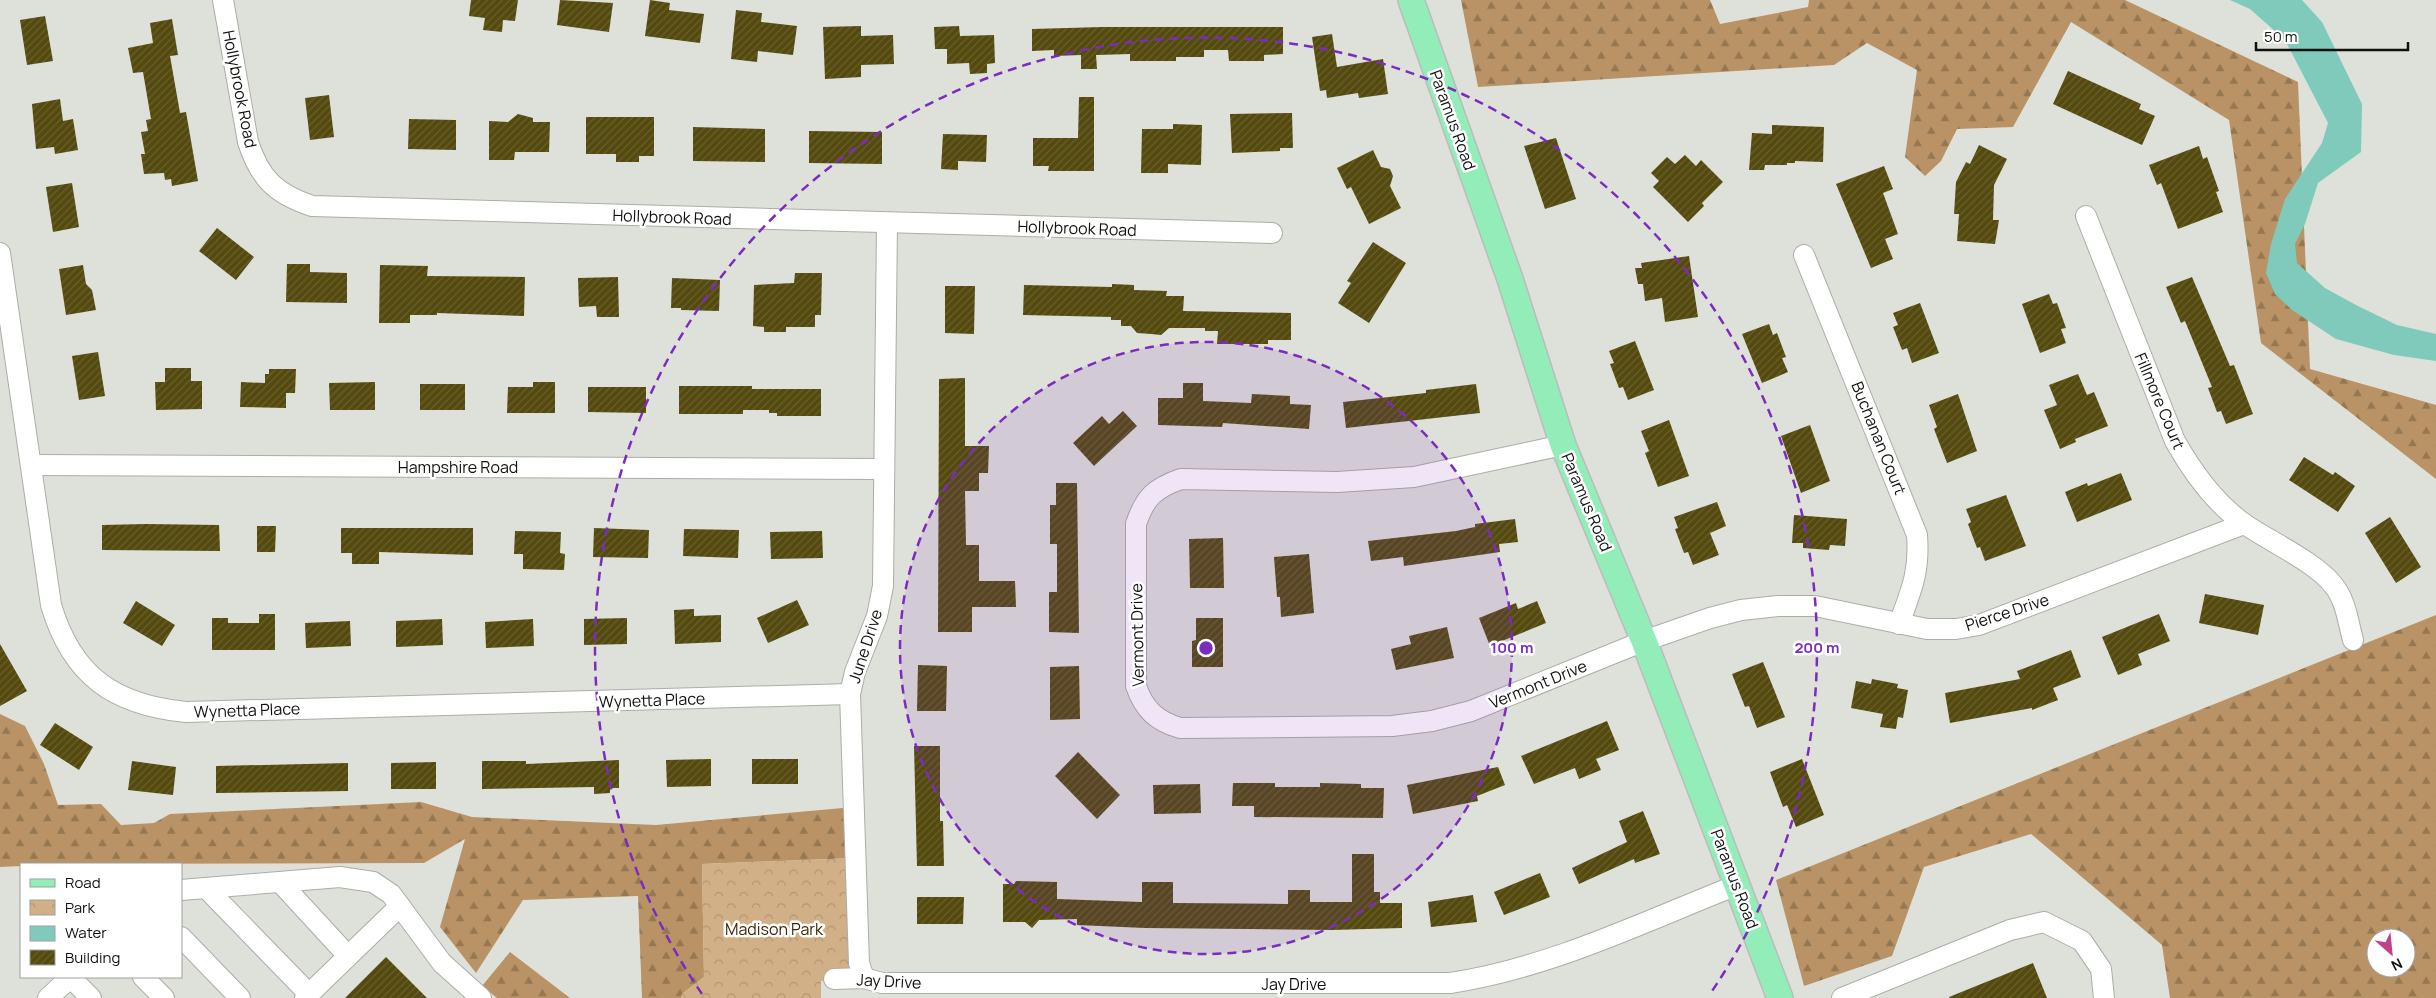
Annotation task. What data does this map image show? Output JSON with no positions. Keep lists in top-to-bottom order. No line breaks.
{"streets":{"main road":["Paramus Road"],"street":["Hollybrook Road","Fillmore Court","Buchanan Court","Hampshire Road","Pierce Drive","Vermont Drive","June Drive","Wynetta Place","Jay Drive"]},"crossings":[["Hollybrook Road","June Drive"],["Paramus Road","Pierce Drive"],["Paramus Road","Vermont Drive"],["Paramus Road","Jay Drive"],["Fillmore Court","Pierce Drive"],["Buchanan Court","Pierce Drive"],["Hampshire Road","June Drive"],["Hampshire Road","Wynetta Place"],["Pierce Drive","Vermont Drive"],["June Drive","Wynetta Place"],["June Drive","Jay Drive"]],"parks":["Madison Park"],"legend":["Road","Park","Water","Building"],"scale_bar":"50 m","north":"bottom right","rings":["100 m","200 m"]}
